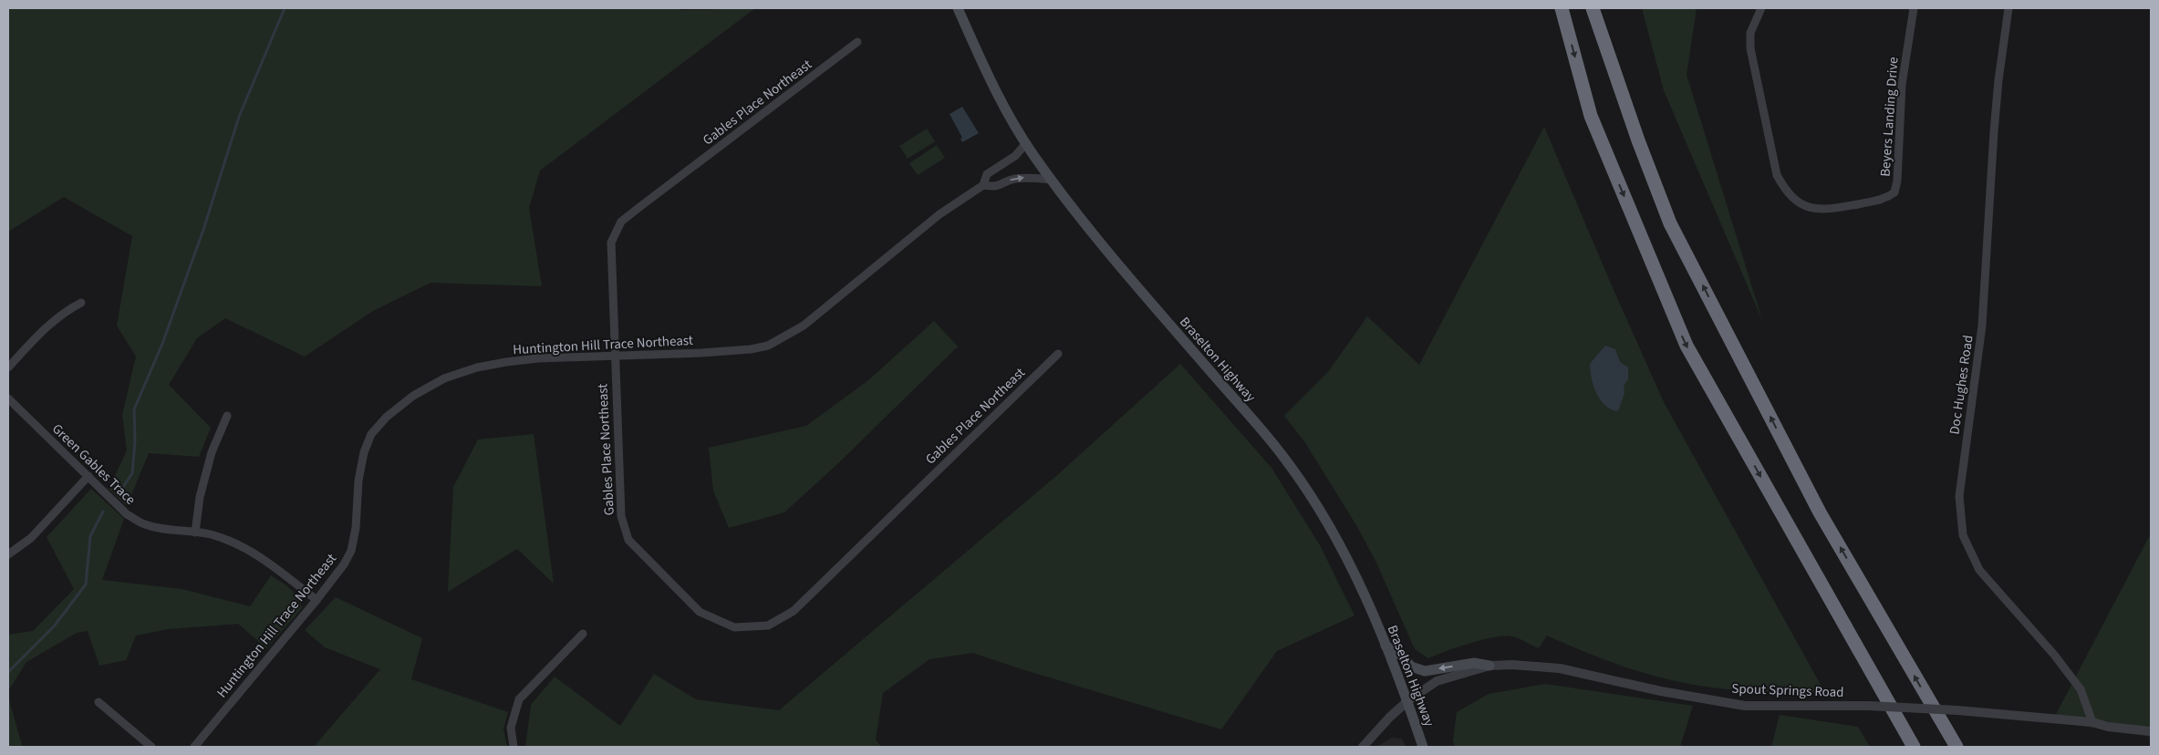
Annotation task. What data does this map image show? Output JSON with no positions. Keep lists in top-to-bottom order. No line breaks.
{"streets":{"main road":["Braselton Highway"],"street":["Gables Place Northeast","Beyers Landing Drive","Huntington Hill Trace Northeast","Doc Hughes Road","Green Gables Trace","Spout Springs Road"]},"crossings":[["Gables Place Northeast","Huntington Hill Trace Northeast"],["Huntington Hill Trace Northeast","Braselton Highway"],["Huntington Hill Trace Northeast","Green Gables Trace"],["Braselton Highway","Spout Springs Road"],["Doc Hughes Road","Spout Springs Road"]]}
